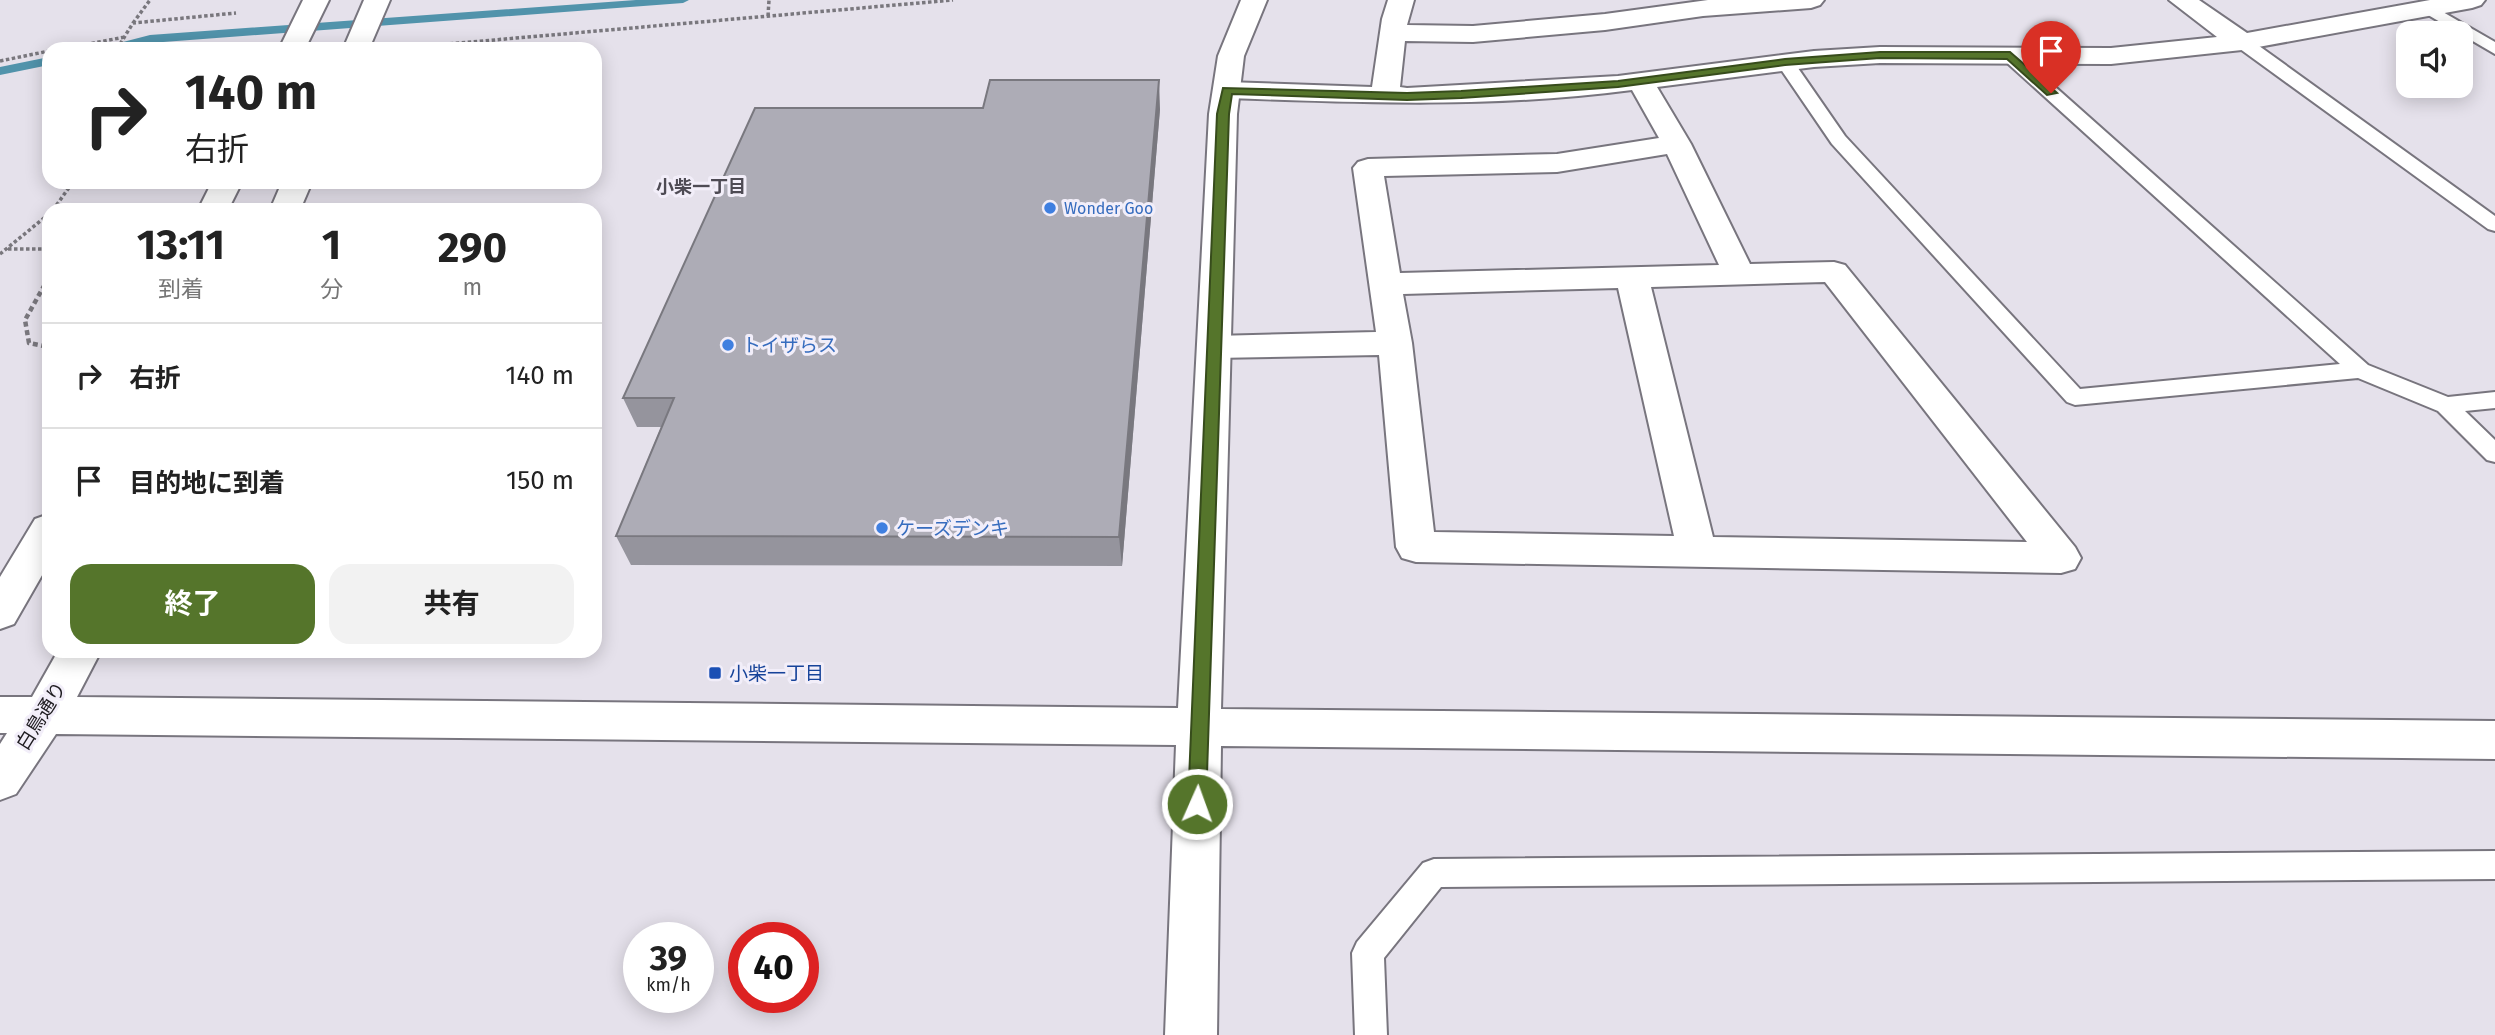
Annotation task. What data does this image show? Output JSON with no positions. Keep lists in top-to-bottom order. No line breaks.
{"streets":{"street":["白鳥通り"]},"districts":["小柴一丁目"],"places":{"other":["Wonder Goo","トイザらス","ケーズデンキ"],"transit":["小柴一丁目"]},"page":{"turn":["140 m","右折"],"eta":["13:11","到着","1","分","290","m"],"list":[{"name":"右折","value":"140 m"},{"name":"目的地に到着","value":"150 m"}],"buttons":["終了","共有"],"speed":"39 km/h","limit":"40"}}
